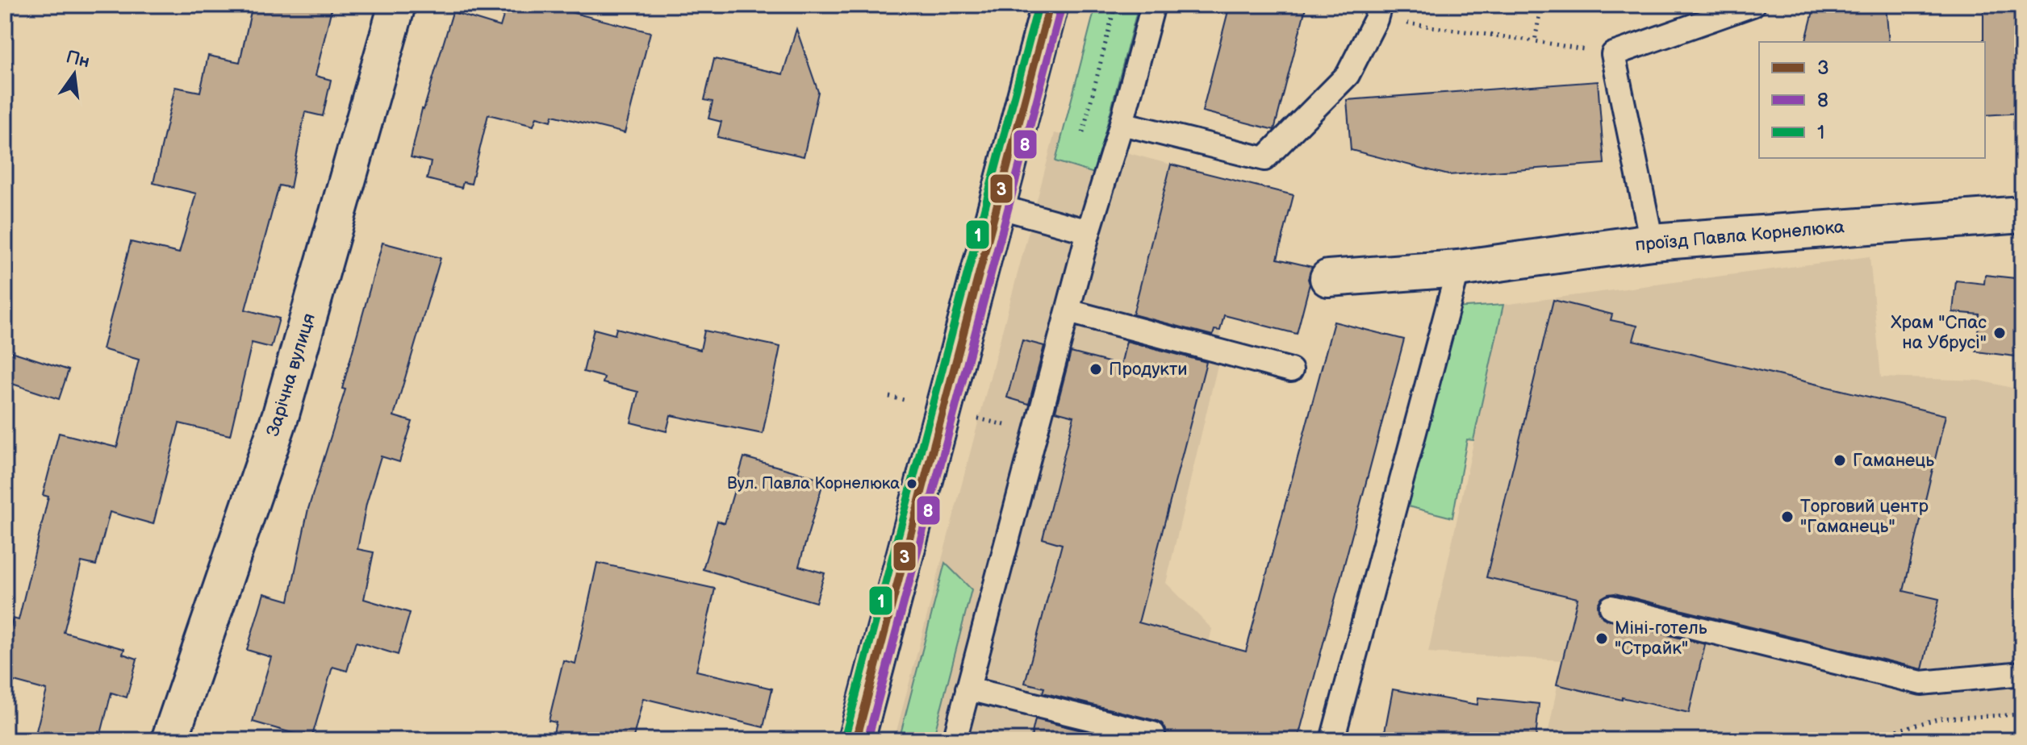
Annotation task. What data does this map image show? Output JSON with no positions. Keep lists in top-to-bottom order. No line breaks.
{"streets":{"street":["проїзд Павла Корнелюка","Зарічна вулиця"]},"places":["Храм \"Спас на Убрусі\"","Продукти","Гаманець","Вул. Павла Корнелюка","Торговий центр \"Гаманець\"","Міні-готель \"Страйк\""],"lines":["transit line 3","transit line 1","transit line 8"],"legend":["3","8","1"],"north":"top"}
